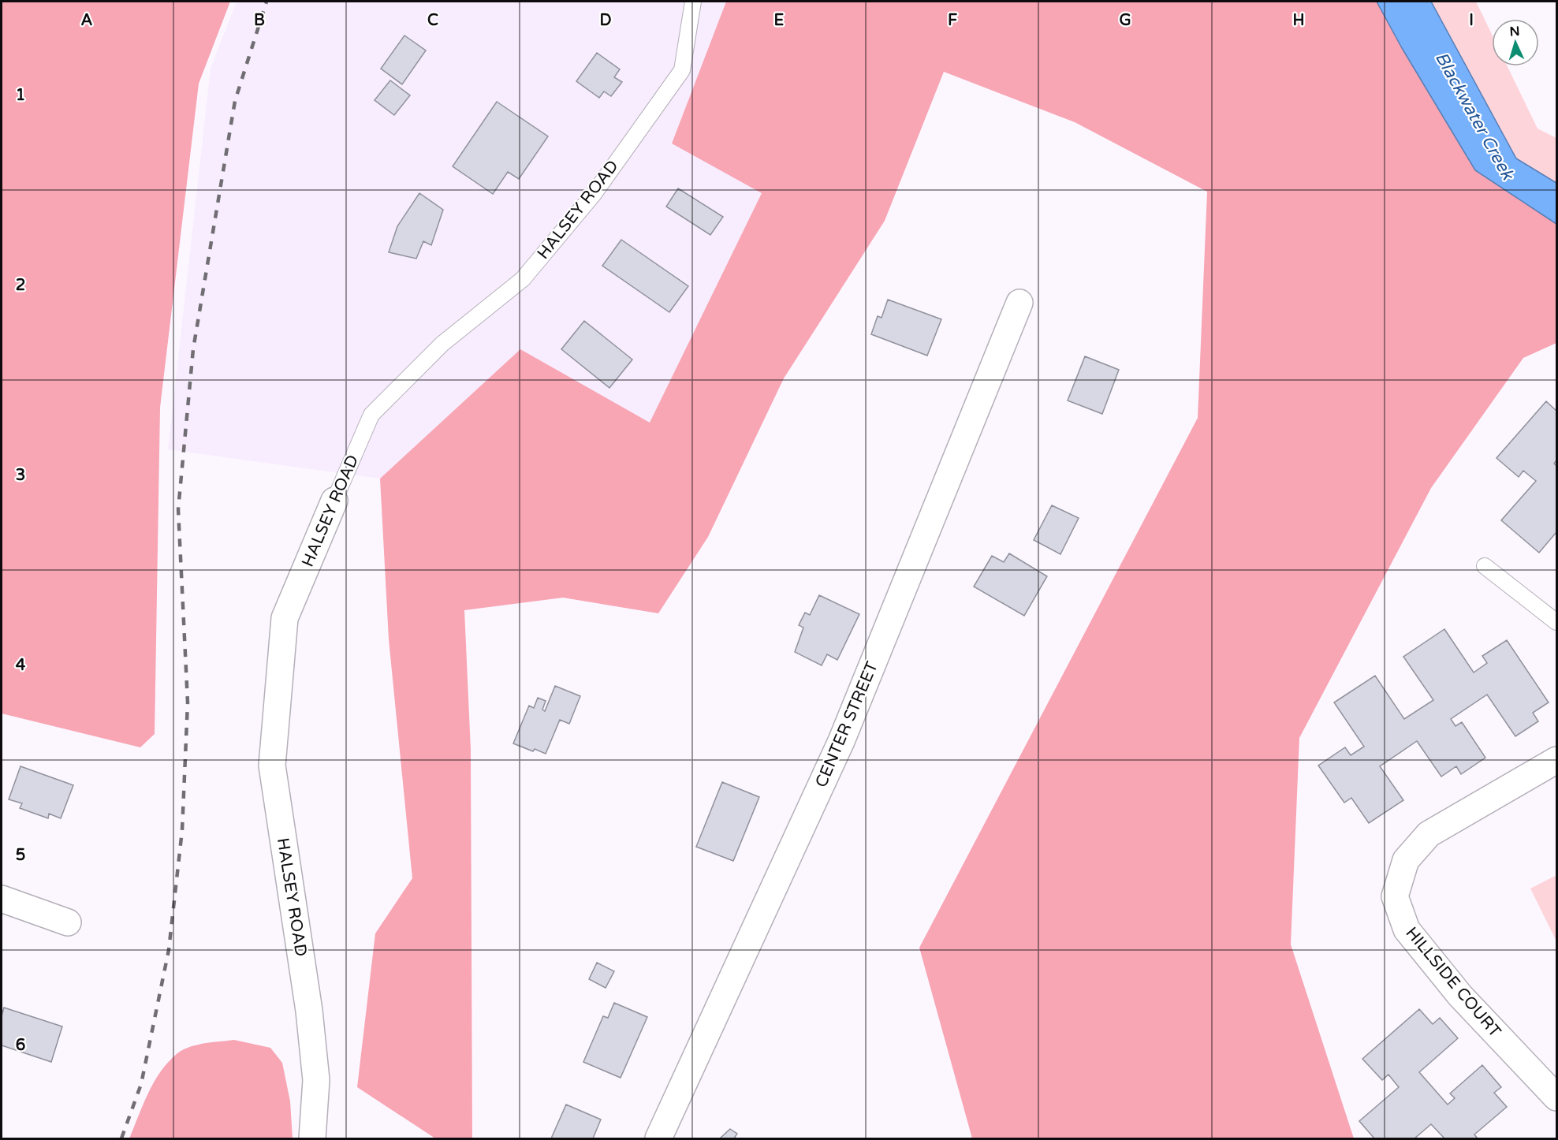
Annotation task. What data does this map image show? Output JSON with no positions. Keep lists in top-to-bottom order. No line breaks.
{"streets":{"street":["HALSEY ROAD","CENTER STREET","HILLSIDE COURT"]},"water":["Blackwater Creek"],"north":"top","grid":{"columns":["A","B","C","D","E","F","G","H","I"],"rows":["1","2","3","4","5","6"]}}
